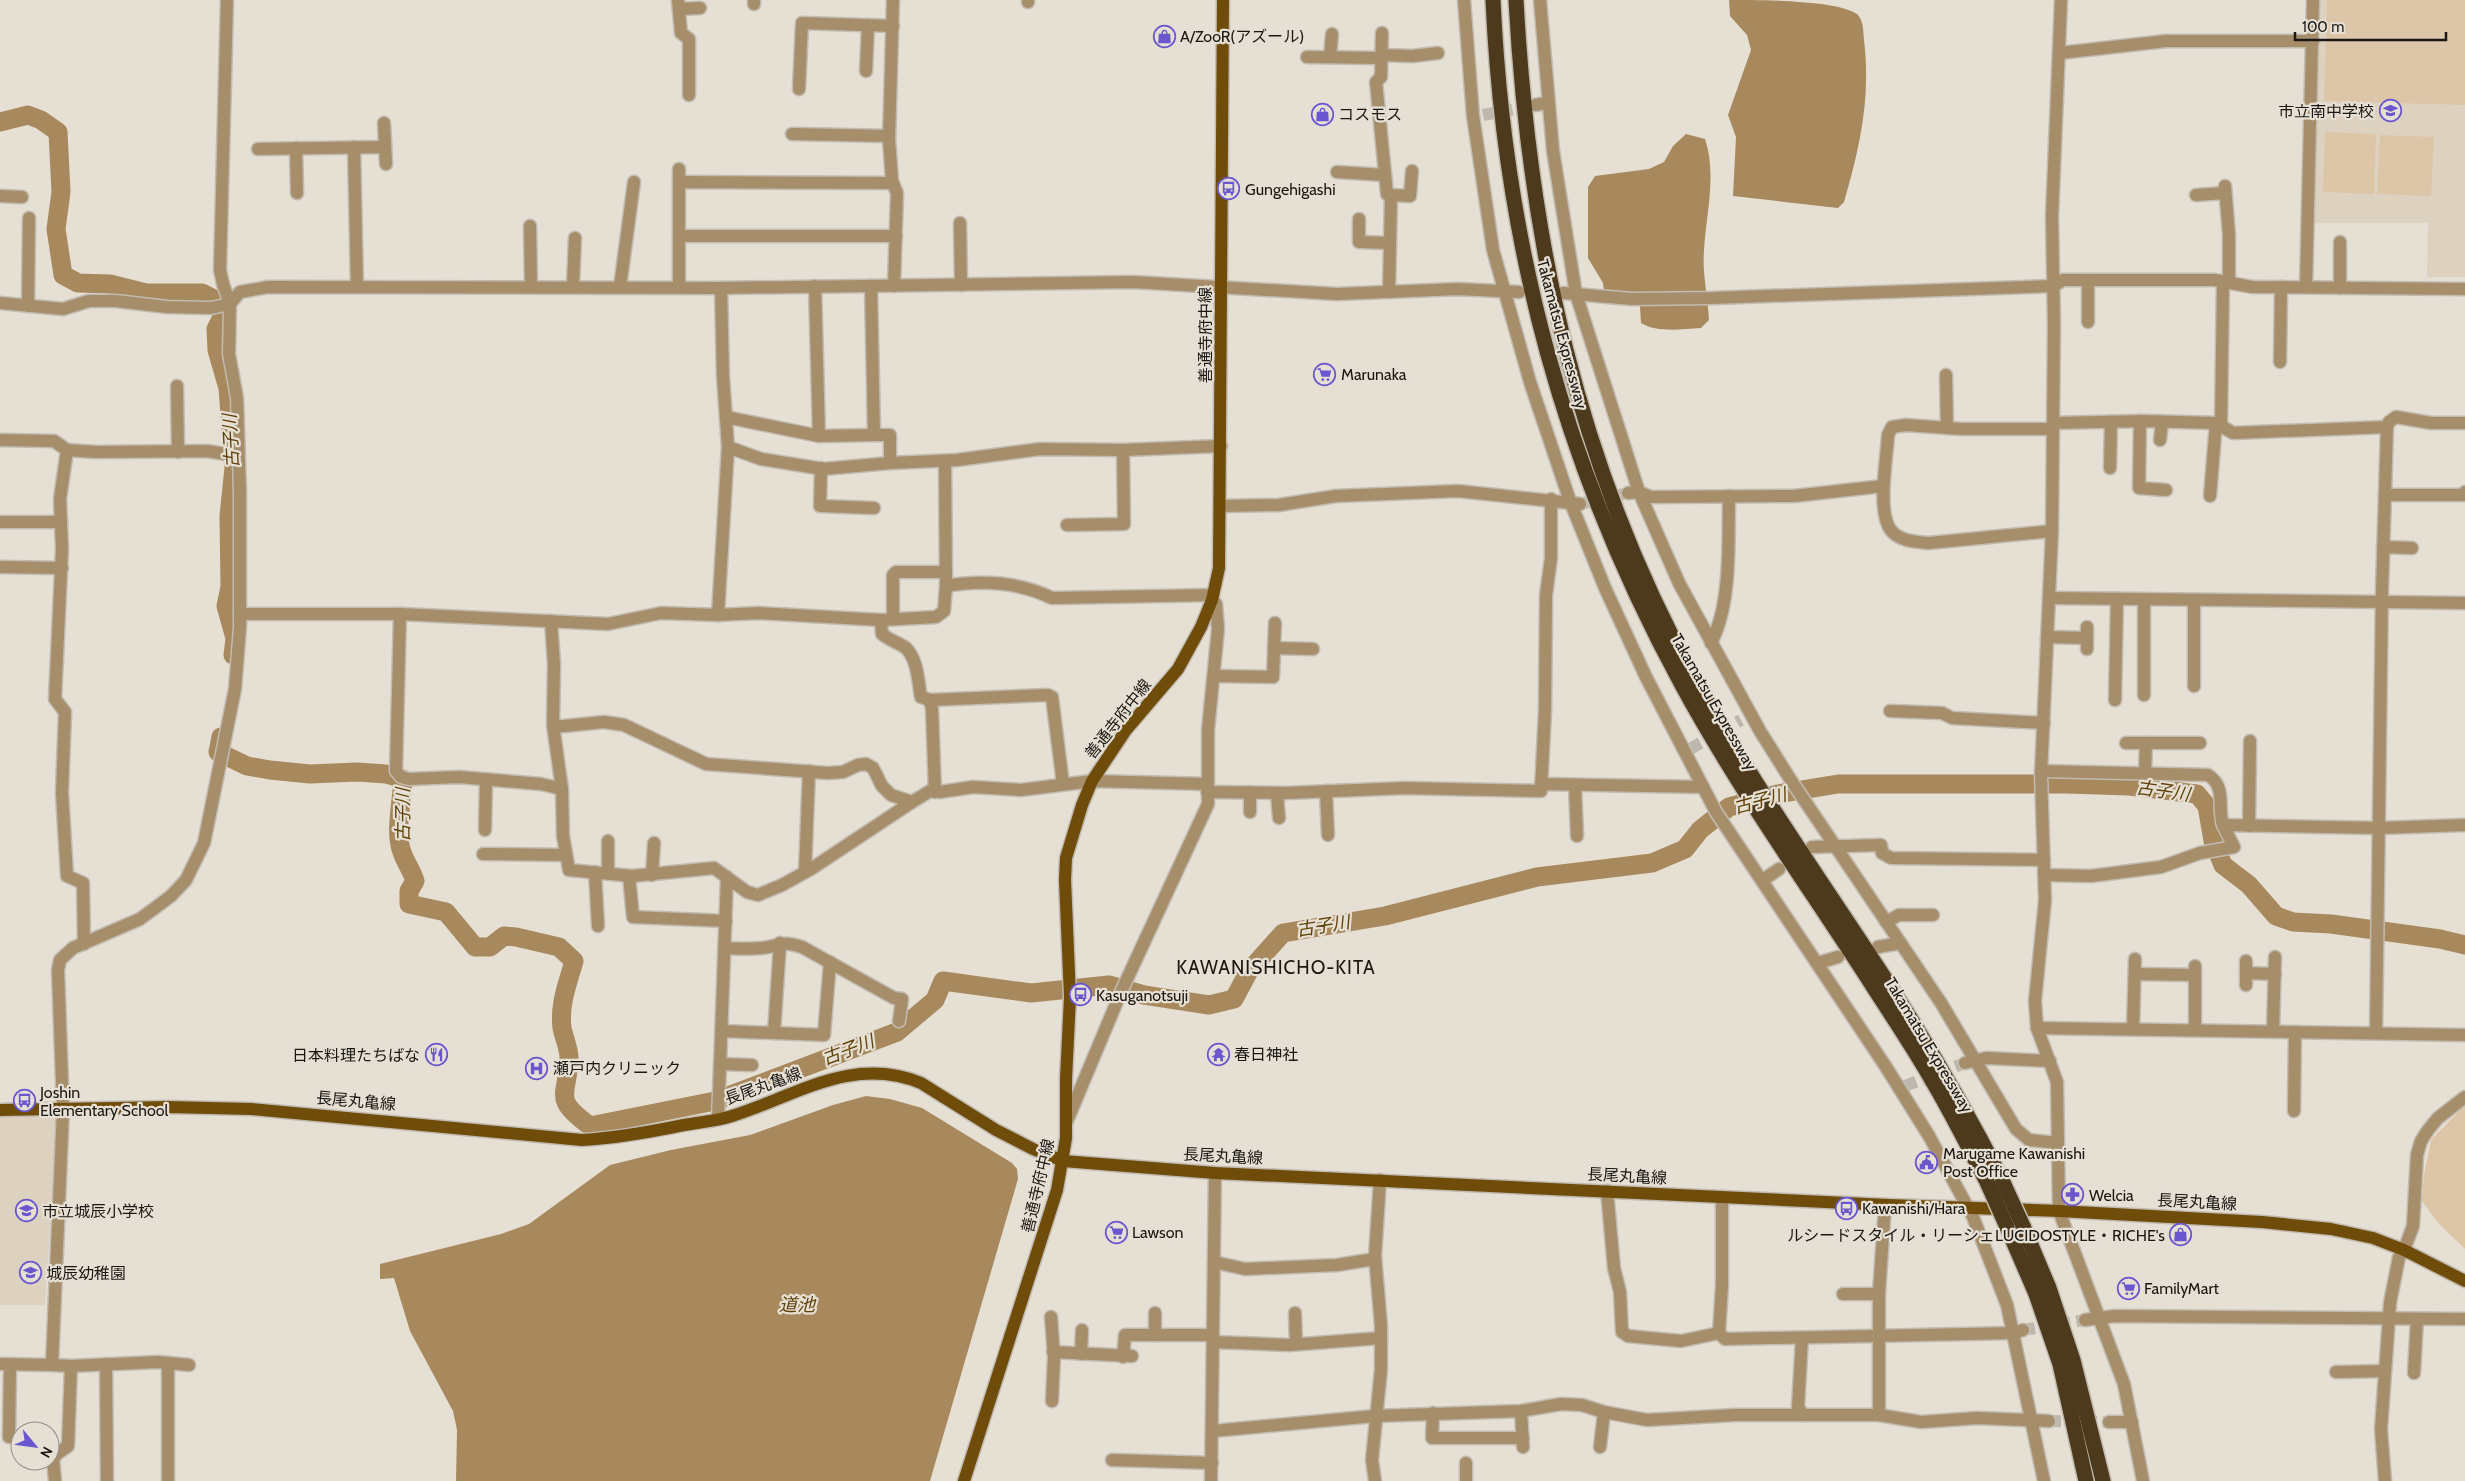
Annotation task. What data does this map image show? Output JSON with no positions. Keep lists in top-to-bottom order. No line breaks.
{"streets":{"highway":["Takamatsu Expressway"],"main road":["善通寺府中線","長尾丸亀線"]},"crossings":[["善通寺府中線","長尾丸亀線"]],"districts":["KAWANISHICHO-KITA"],"water":["古子川","道池"],"places":{"shop":["A/ZooR(アズール)","コスモス","ルシードスタイル・リーシェLUCIDOSTYLE・RICHE's"],"school or university":["市立南中学校","市立城辰小学校","城辰幼稚園"],"bus stop":["Gungehigashi","Kasuganotsuji","Joshin Elementary School","Kawanishi/Hara"],"supermarket":["Marunaka","Lawson","FamilyMart"],"temple":["春日神社"],"restaurant":["日本料理たちばな"],"hospital":["瀬戸内クリニック"],"public building":["Marugame Kawanishi Post Office"],"pharmacy":["Welcia"]},"scale_bar":"100 m","north":"bottom right"}
